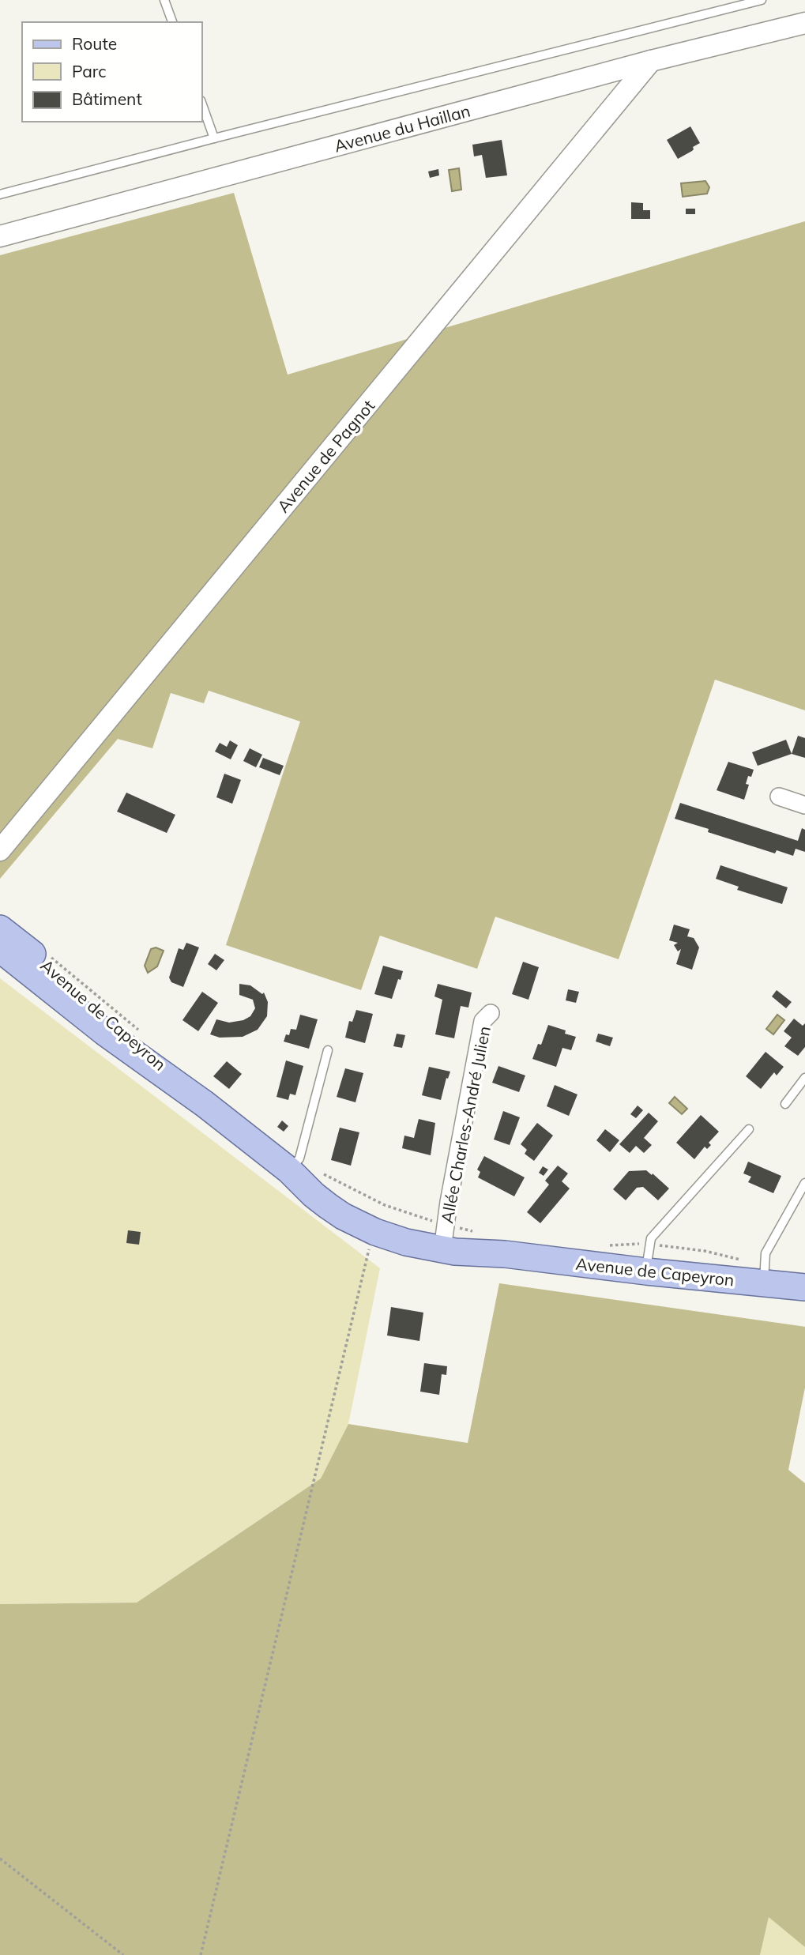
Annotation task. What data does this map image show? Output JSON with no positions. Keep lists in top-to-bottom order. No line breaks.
{"streets":{"main road":["Avenue de Capeyron"],"street":["Avenue du Haillan","Avenue de Pagnot","Allée Charles-André Julien"]},"crossings":[["Avenue du Haillan","Avenue de Pagnot"],["Avenue de Capeyron","Allée Charles-André Julien"]],"legend":["Route","Parc","Bâtiment"]}
